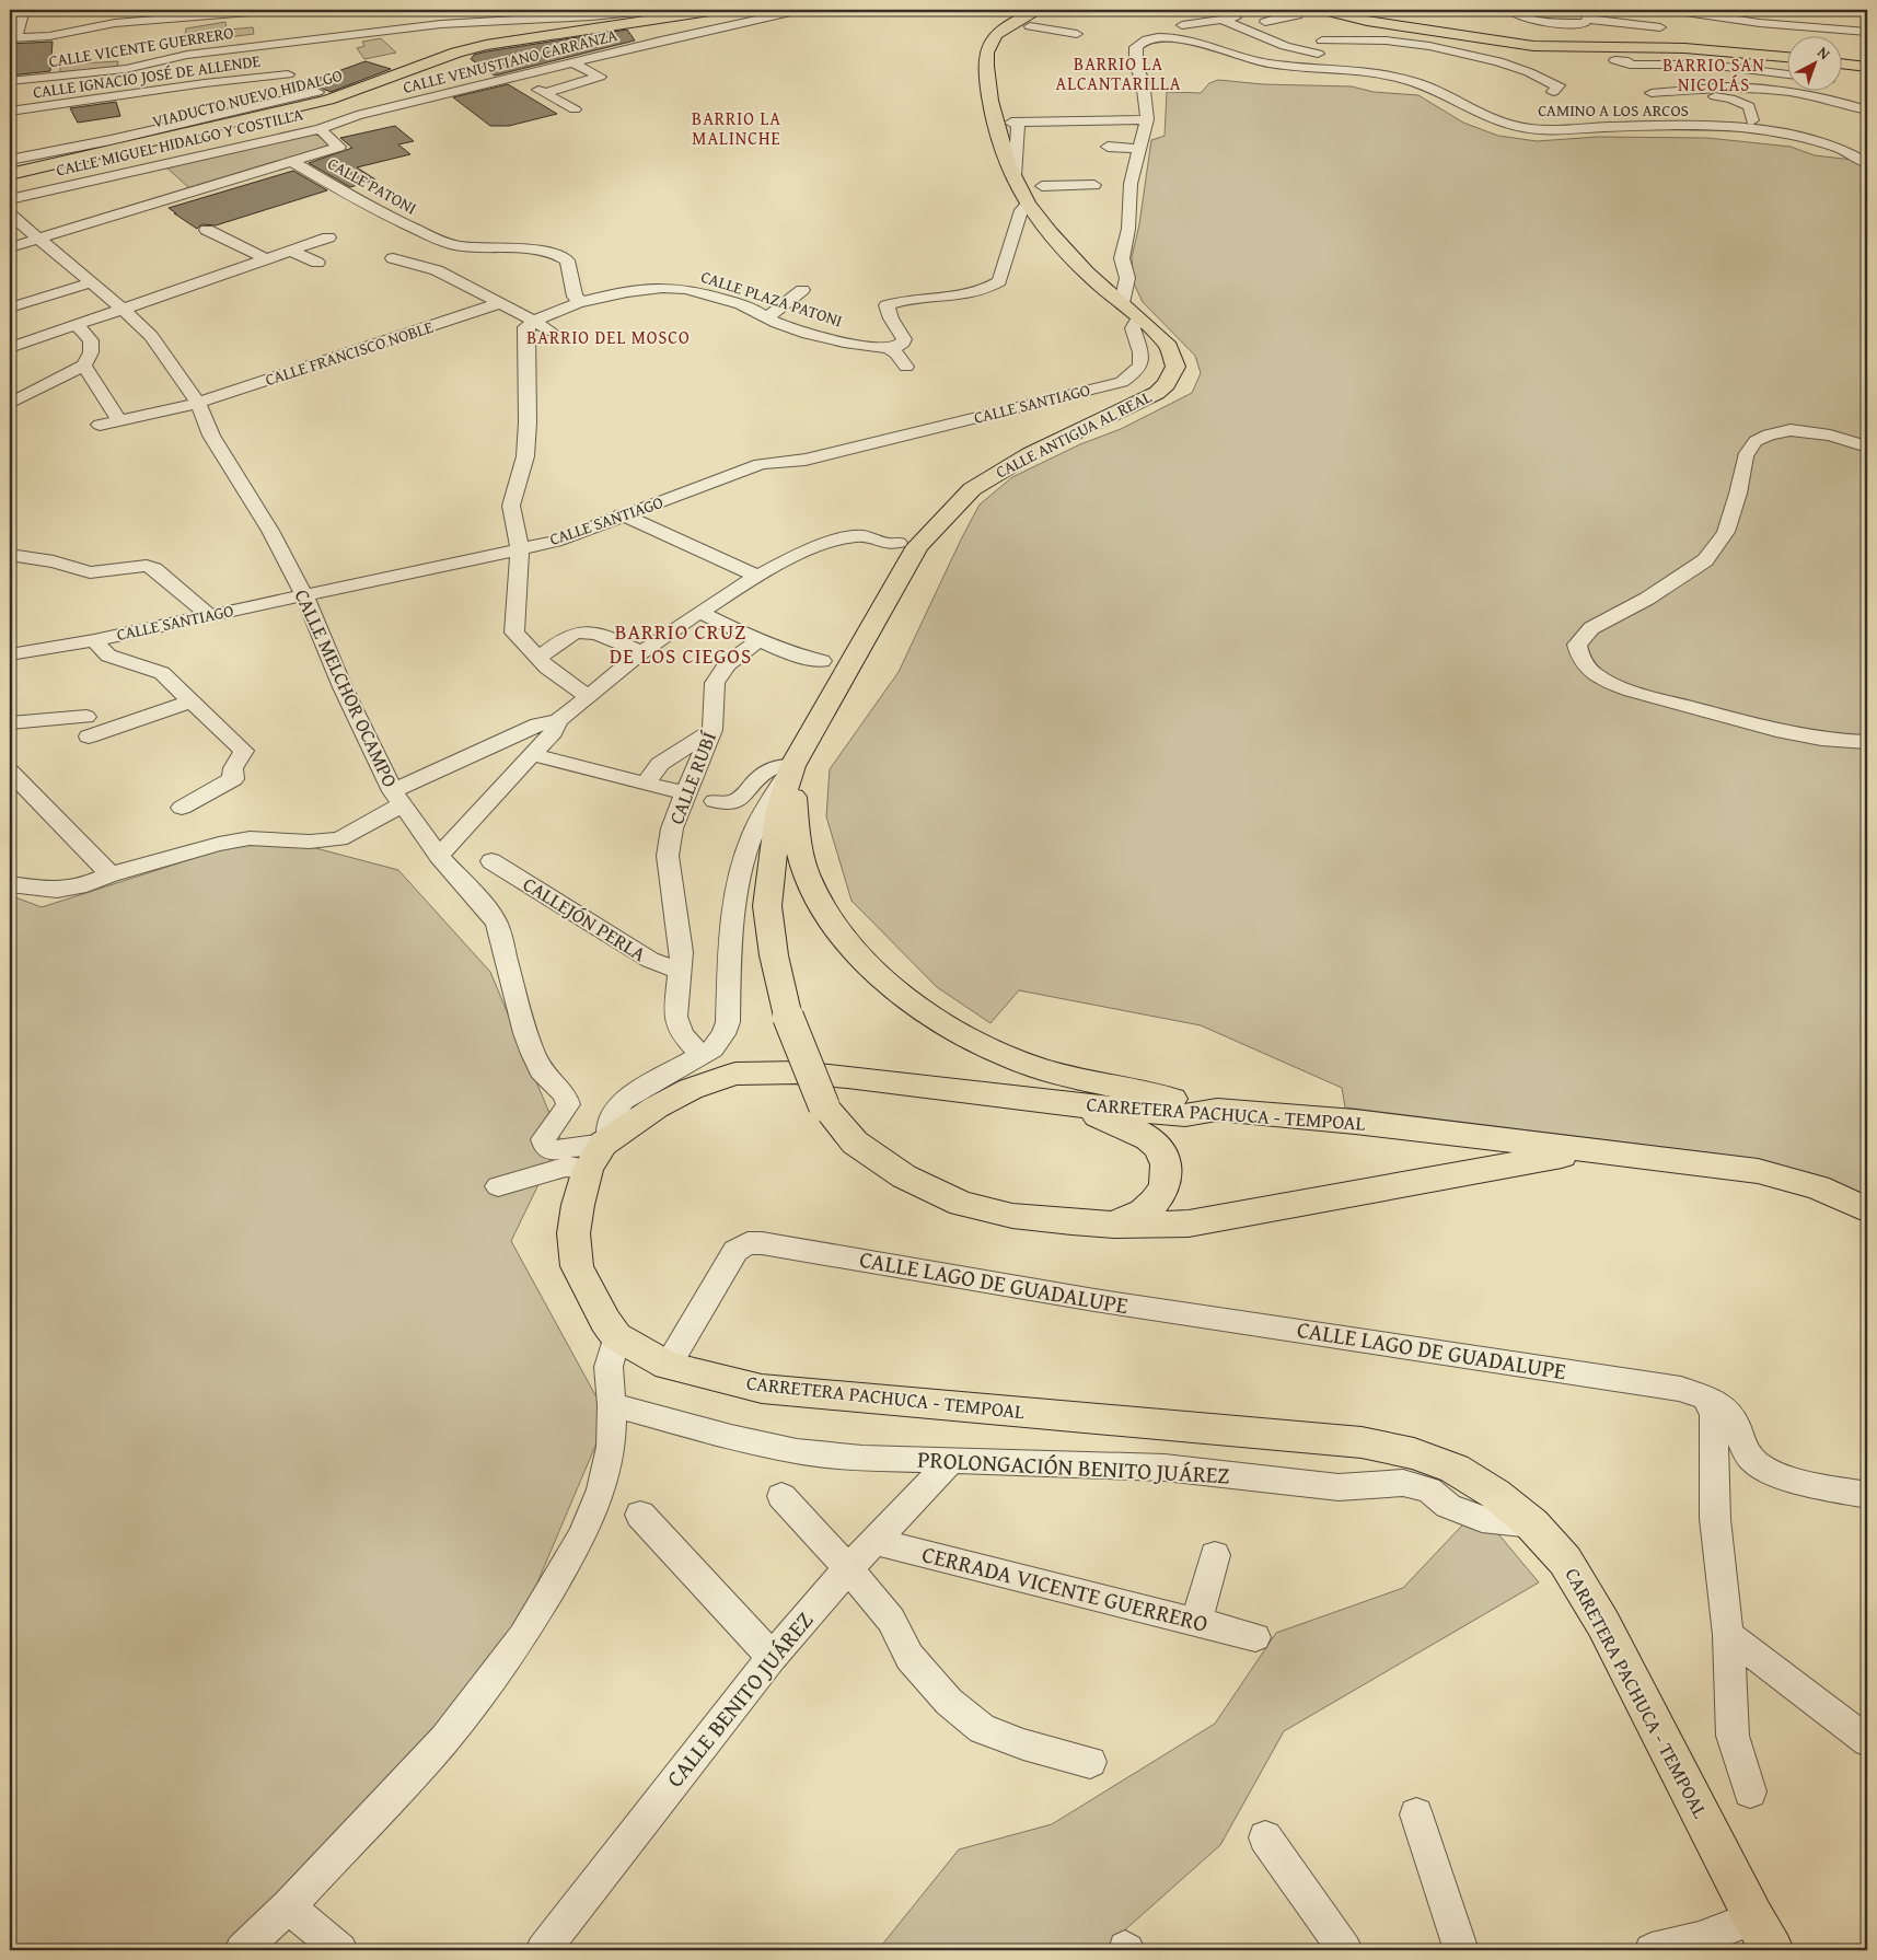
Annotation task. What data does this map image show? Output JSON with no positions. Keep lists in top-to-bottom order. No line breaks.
{"streets":{"main road":["VIADUCTO NUEVO HIDALGO","CALLE ANTIGUA AL REAL","CARRETERA PACHUCA - TEMPOAL"],"street":["CALLE VICENTE GUERRERO","CALLE VENUSTIANO CARRANZA","CALLE IGNACIO JOSÉ DE ALLENDE","CAMINO A LOS ARCOS","CALLE MIGUEL HIDALGO Y COSTILLA","CALLE PATONI","CALLE PLAZA PATONI","CALLE FRANCISCO NOBLE","CALLE SANTIAGO","CALLE MELCHOR OCAMPO","CALLE RUBÍ","CALLEJÓN PERLA","CALLE LAGO DE GUADALUPE","PROLONGACIÓN BENITO JUÁREZ","CERRADA VICENTE GUERRERO","CALLE BENITO JUÁREZ"]},"crossings":[["CALLE VENUSTIANO CARRANZA","CALLE MIGUEL HIDALGO Y COSTILLA"],["CALLE PATONI","CALLE PLAZA PATONI"],["CALLE FRANCISCO NOBLE","CALLE MELCHOR OCAMPO"],["CALLE SANTIAGO","CALLE ANTIGUA AL REAL"],["CALLE SANTIAGO","CALLE MELCHOR OCAMPO"],["CALLE MELCHOR OCAMPO","CARRETERA PACHUCA - TEMPOAL"],["CALLE RUBÍ","CALLEJÓN PERLA"],["CARRETERA PACHUCA - TEMPOAL","CALLE LAGO DE GUADALUPE"],["CARRETERA PACHUCA - TEMPOAL","PROLONGACIÓN BENITO JUÁREZ"],["PROLONGACIÓN BENITO JUÁREZ","CALLE BENITO JUÁREZ"],["CERRADA VICENTE GUERRERO","CALLE BENITO JUÁREZ"]],"districts":["BARRIO LA ALCANTARILLA","BARRIO SAN NICOLÁS","BARRIO LA MALINCHE","BARRIO DEL MOSCO","BARRIO CRUZ DE LOS CIEGOS"],"north":"top right"}
